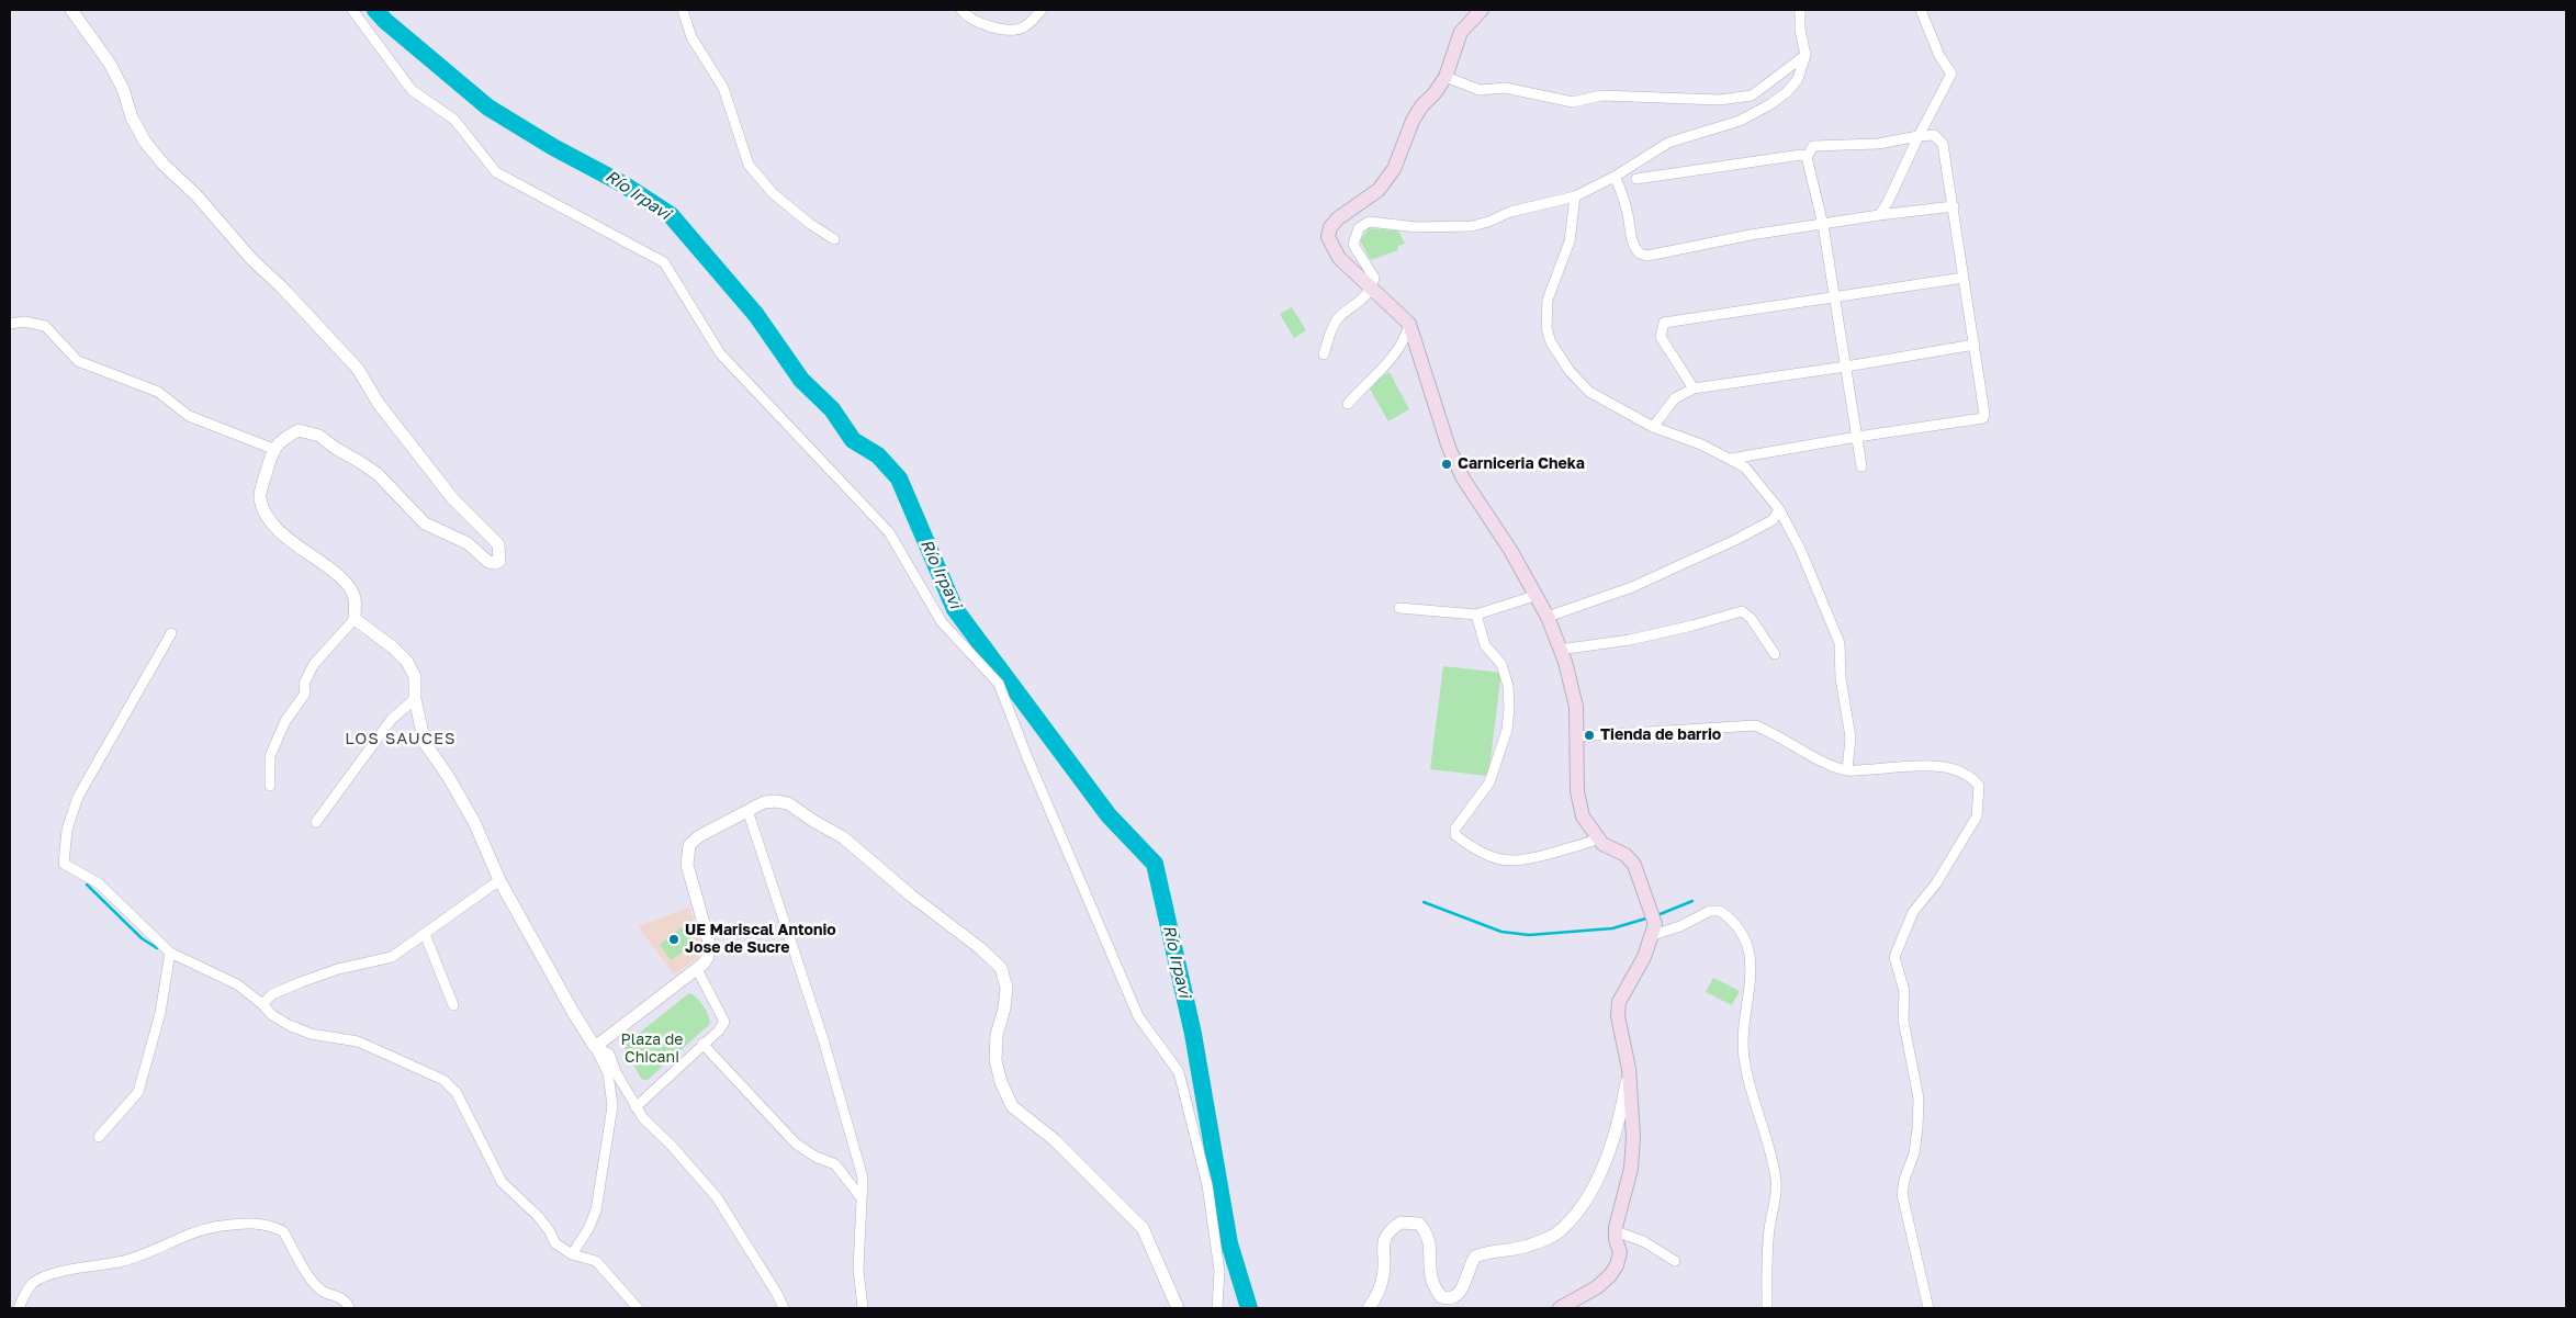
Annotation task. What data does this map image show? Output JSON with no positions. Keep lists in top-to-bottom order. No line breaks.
{"districts":["LOS SAUCES"],"water":["Río Irpavi"],"parks":["Plaza de Chicani"],"places":["Carniceria Cheka","Tienda de barrio","UE Mariscal Antonio Jose de Sucre"]}
